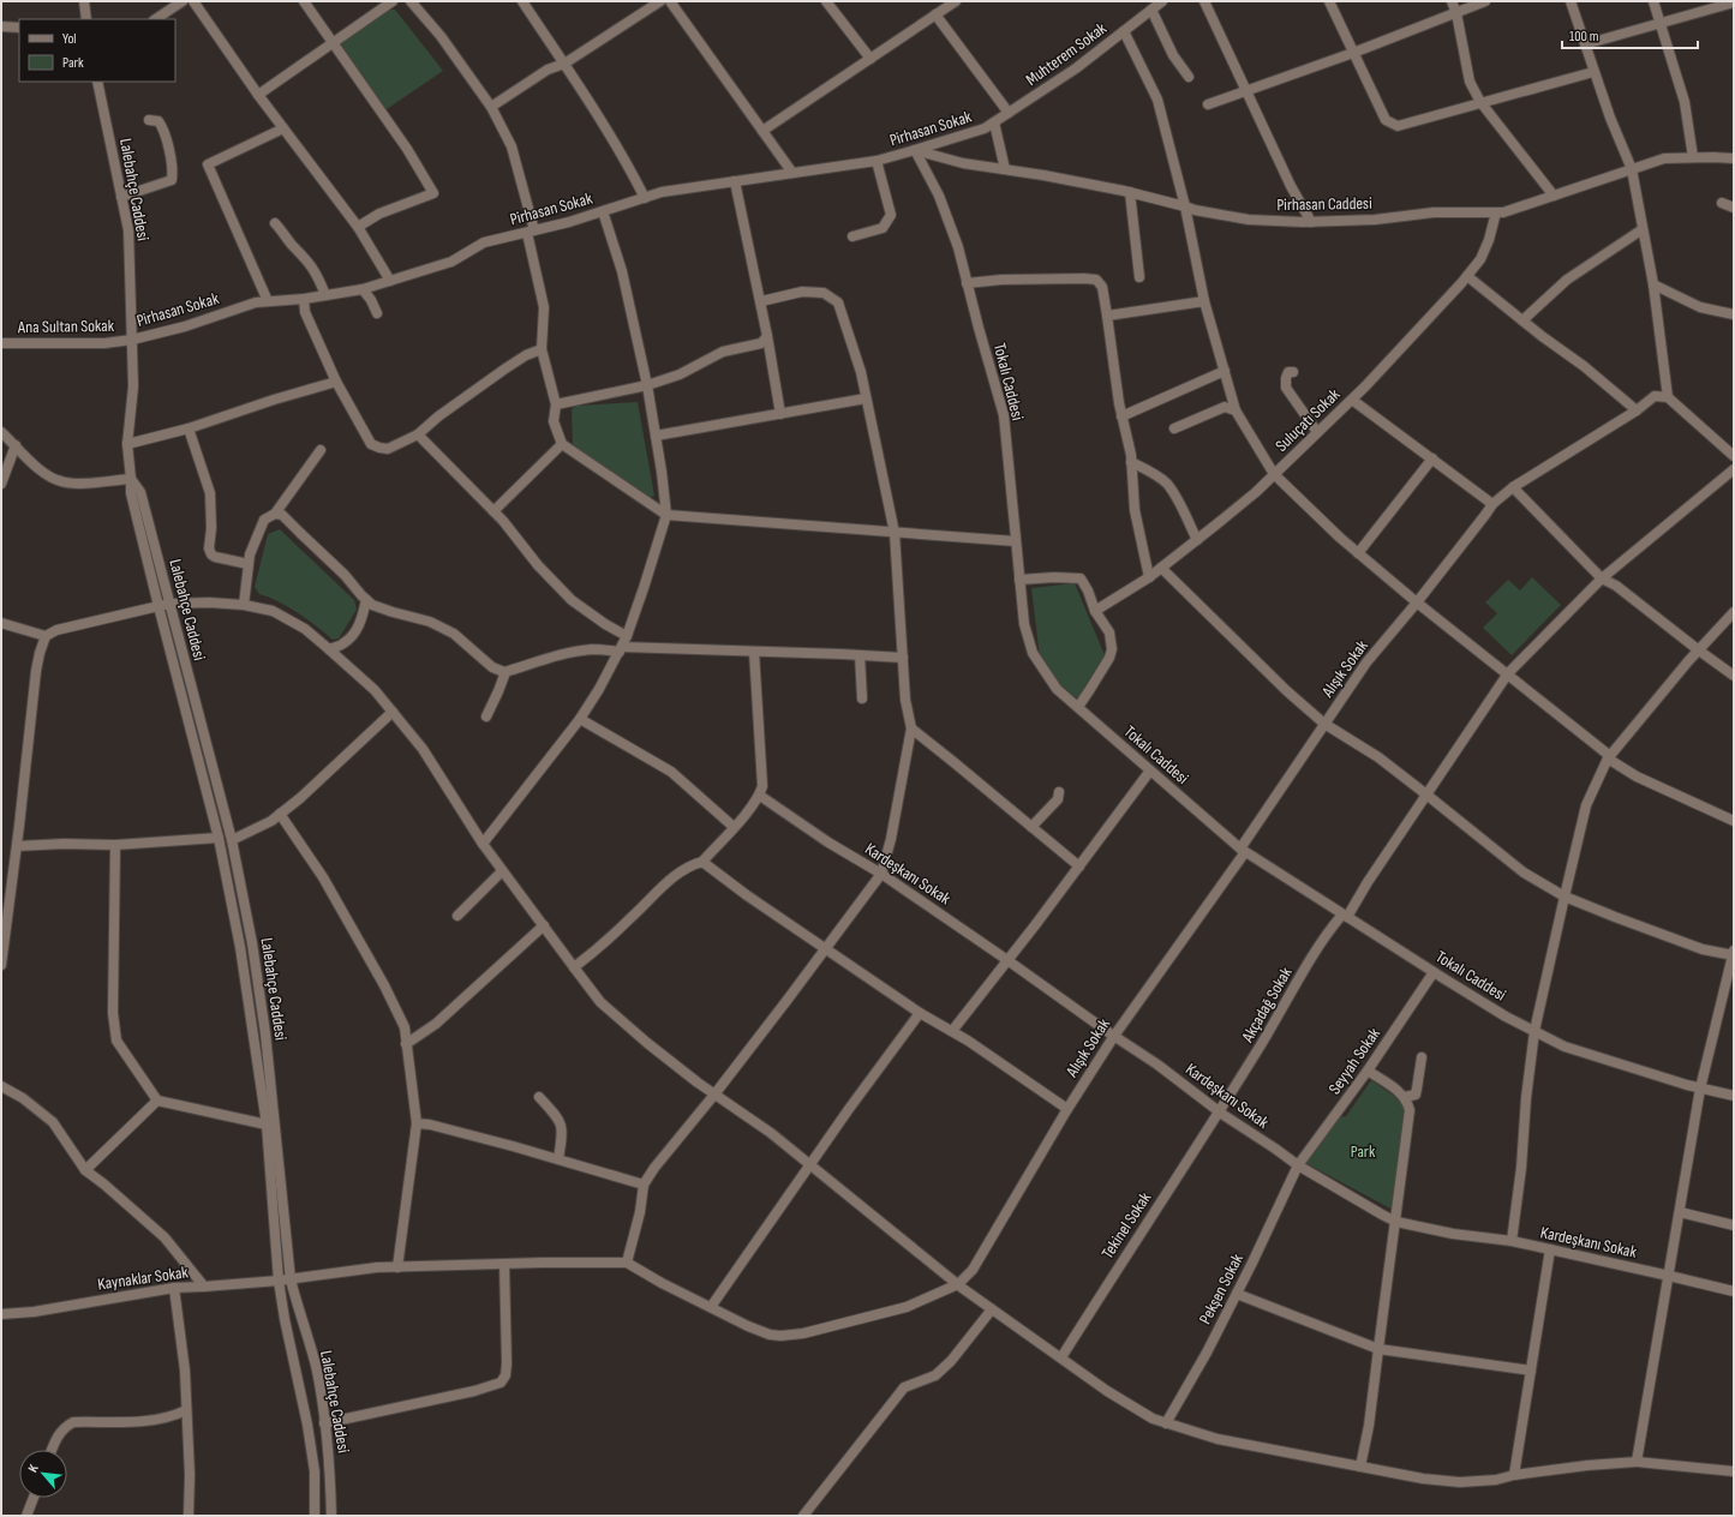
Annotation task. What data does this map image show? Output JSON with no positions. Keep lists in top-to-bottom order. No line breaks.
{"streets":{"street":["Muhterem Sokak","Pirhasan Sokak","Lalebahçe Caddesi","Pirhasan Caddesi","Ana Sultan Sokak","Tokalı Caddesi","Suluçatı Sokak","Alışık Sokak","Kardeşkanı Sokak","Akçadağ Sokak","Seyyah Sokak","Tekinel Sokak","Kaynaklar Sokak","Pekşen Sokak"]},"crossings":[["Muhterem Sokak","Pirhasan Sokak"],["Pirhasan Sokak","Lalebahçe Caddesi"],["Pirhasan Sokak","Pirhasan Caddesi"],["Pirhasan Sokak","Ana Sultan Sokak"],["Pirhasan Sokak","Tokalı Caddesi"],["Lalebahçe Caddesi","Ana Sultan Sokak"],["Lalebahçe Caddesi","Kaynaklar Sokak"],["Pirhasan Caddesi","Tokalı Caddesi"],["Pirhasan Caddesi","Suluçatı Sokak"],["Tokalı Caddesi","Alışık Sokak"],["Tokalı Caddesi","Akçadağ Sokak"],["Tokalı Caddesi","Seyyah Sokak"],["Alışık Sokak","Kardeşkanı Sokak"],["Kardeşkanı Sokak","Akçadağ Sokak"],["Kardeşkanı Sokak","Seyyah Sokak"],["Kardeşkanı Sokak","Tekinel Sokak"],["Kardeşkanı Sokak","Pekşen Sokak"],["Akçadağ Sokak","Tekinel Sokak"],["Seyyah Sokak","Pekşen Sokak"]],"parks":["Park"],"legend":["Yol","Park"],"scale_bar":"100 m","north":"top left"}
